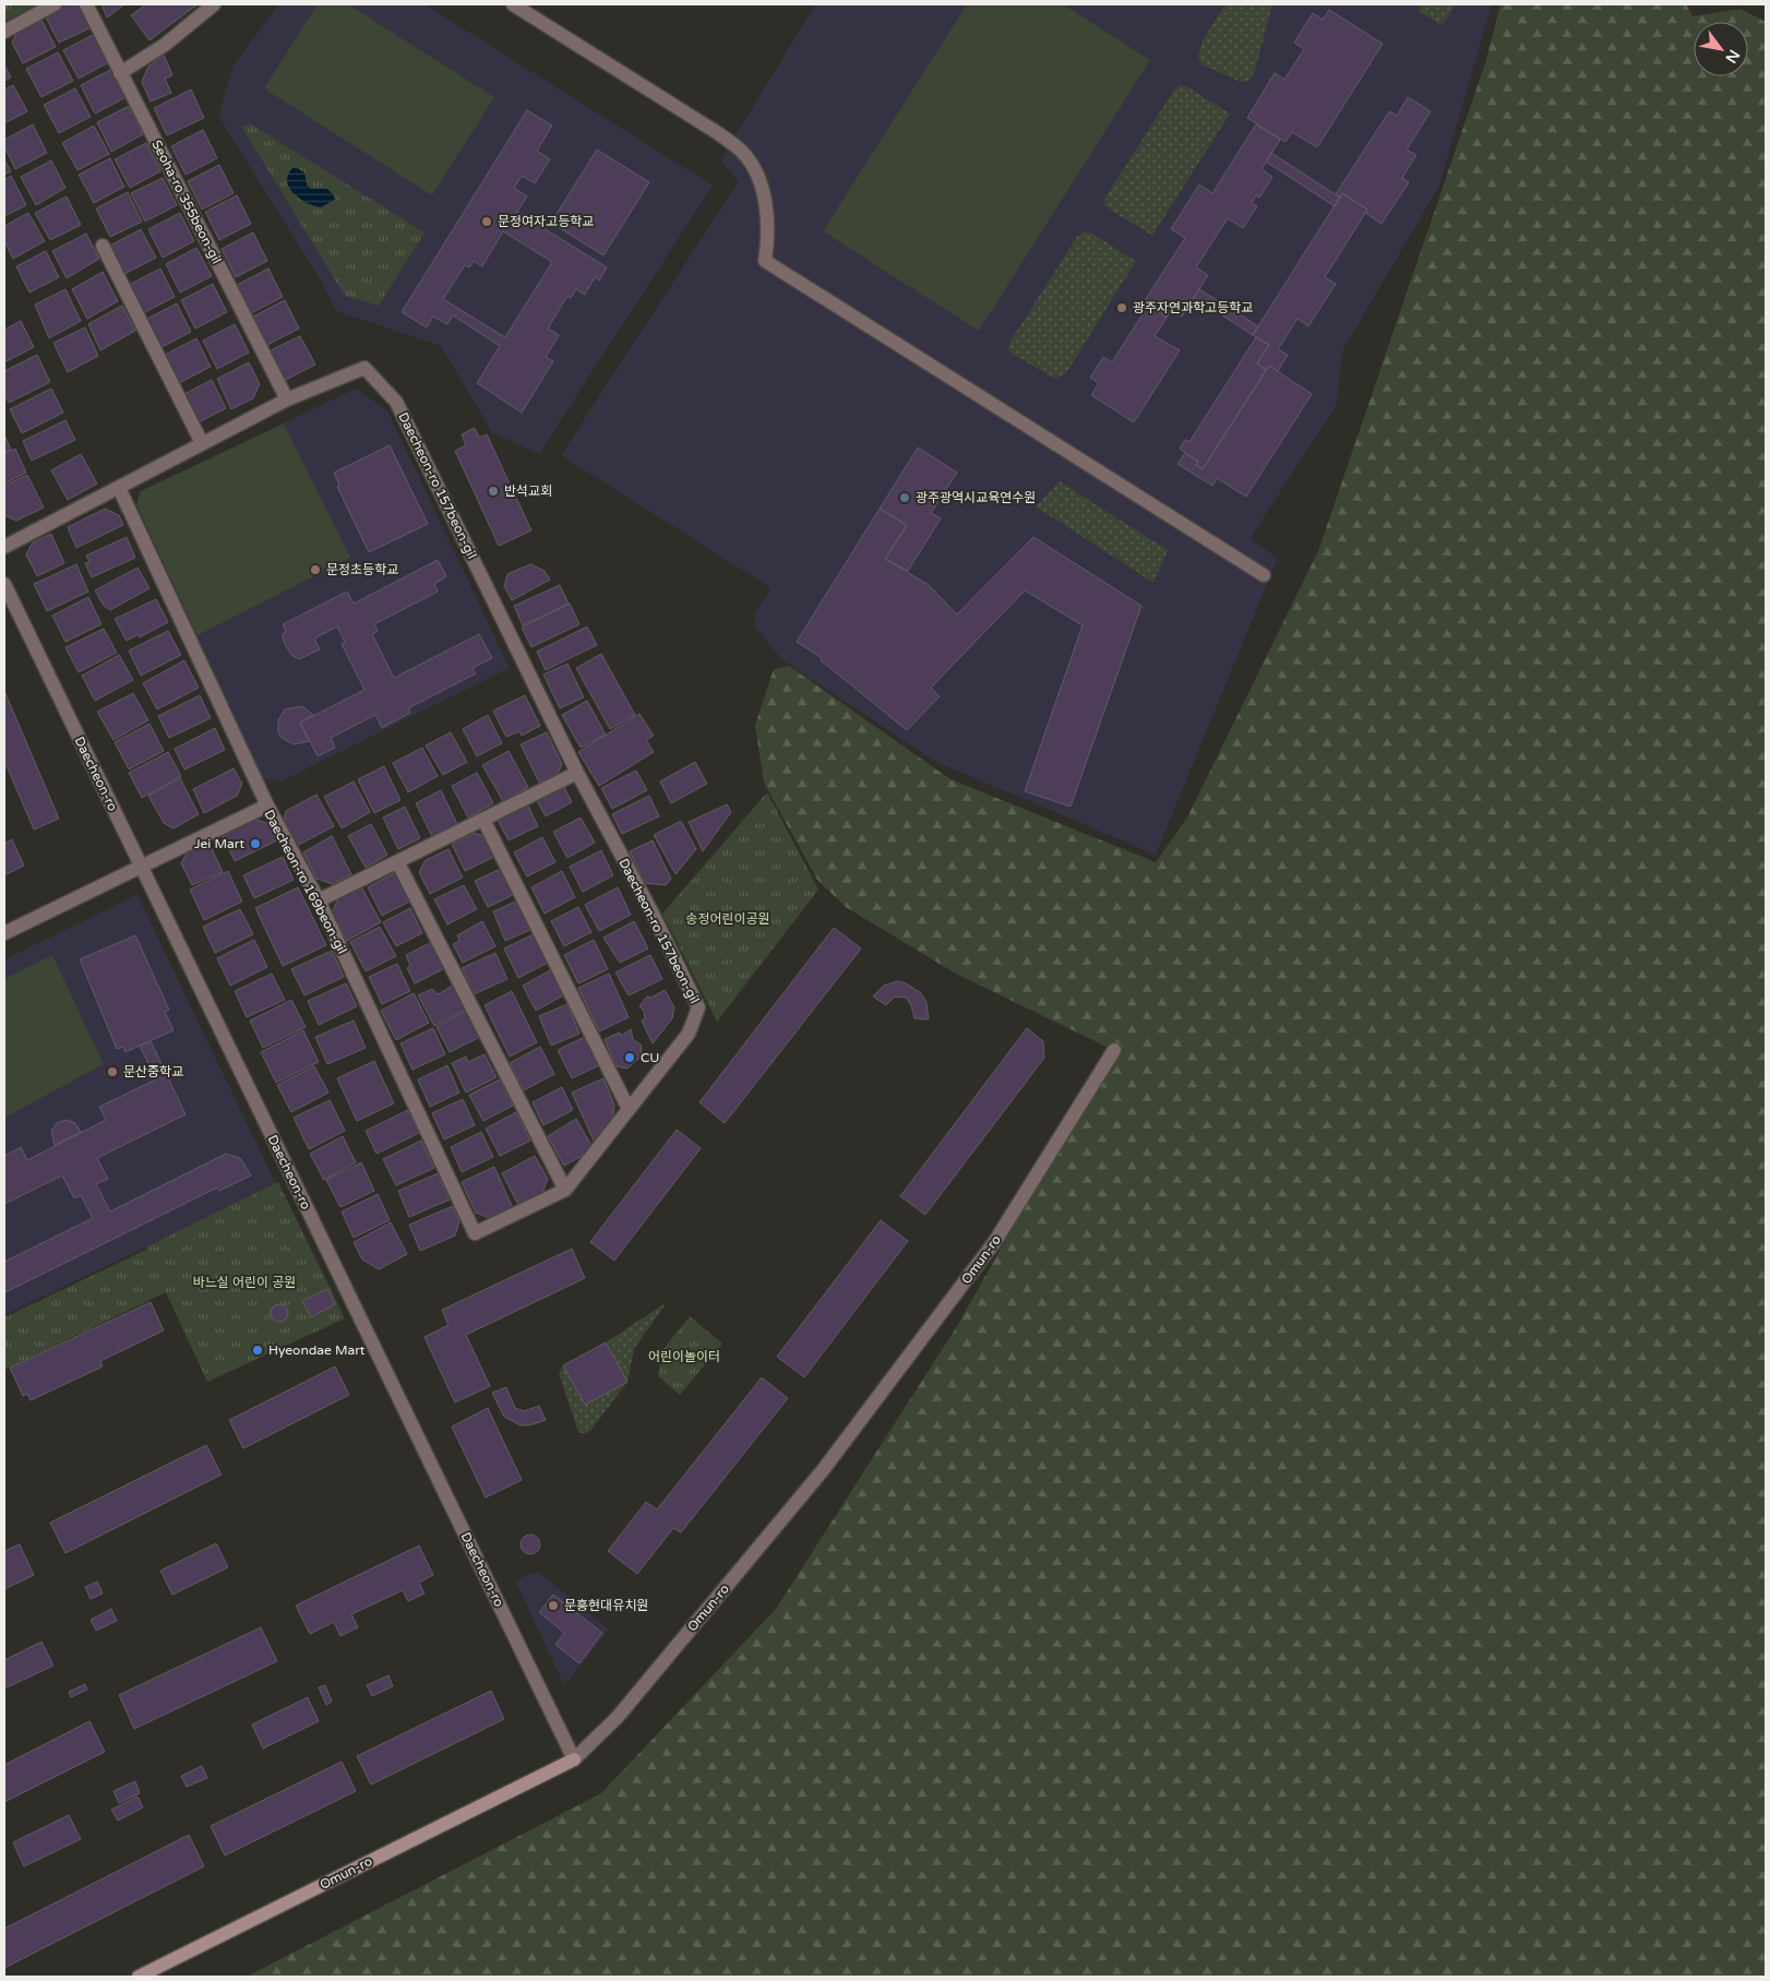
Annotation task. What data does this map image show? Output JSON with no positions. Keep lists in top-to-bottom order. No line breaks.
{"streets":{"main road":["Omun-ro"],"street":["Seoha-ro 355beon-gil","Daecheon-ro 157beon-gil","Daecheon-ro","Daecheon-ro 169beon-gil"]},"crossings":[["Seoha-ro 355beon-gil","Daecheon-ro 157beon-gil"],["Daecheon-ro 157beon-gil","Daecheon-ro 169beon-gil"],["Daecheon-ro","Daecheon-ro 169beon-gil"],["Daecheon-ro","Omun-ro"]],"parks":["송정어린이공원","바느실 어린이 공원","어린이놀이터"],"places":["문정여자고등학교","광주자연과학고등학교","반석교회","광주광역시교육연수원","문정초등학교","Jei Mart","CU","문산중학교","Hyeondae Mart","문흥현대유치원"],"north":"bottom right"}
